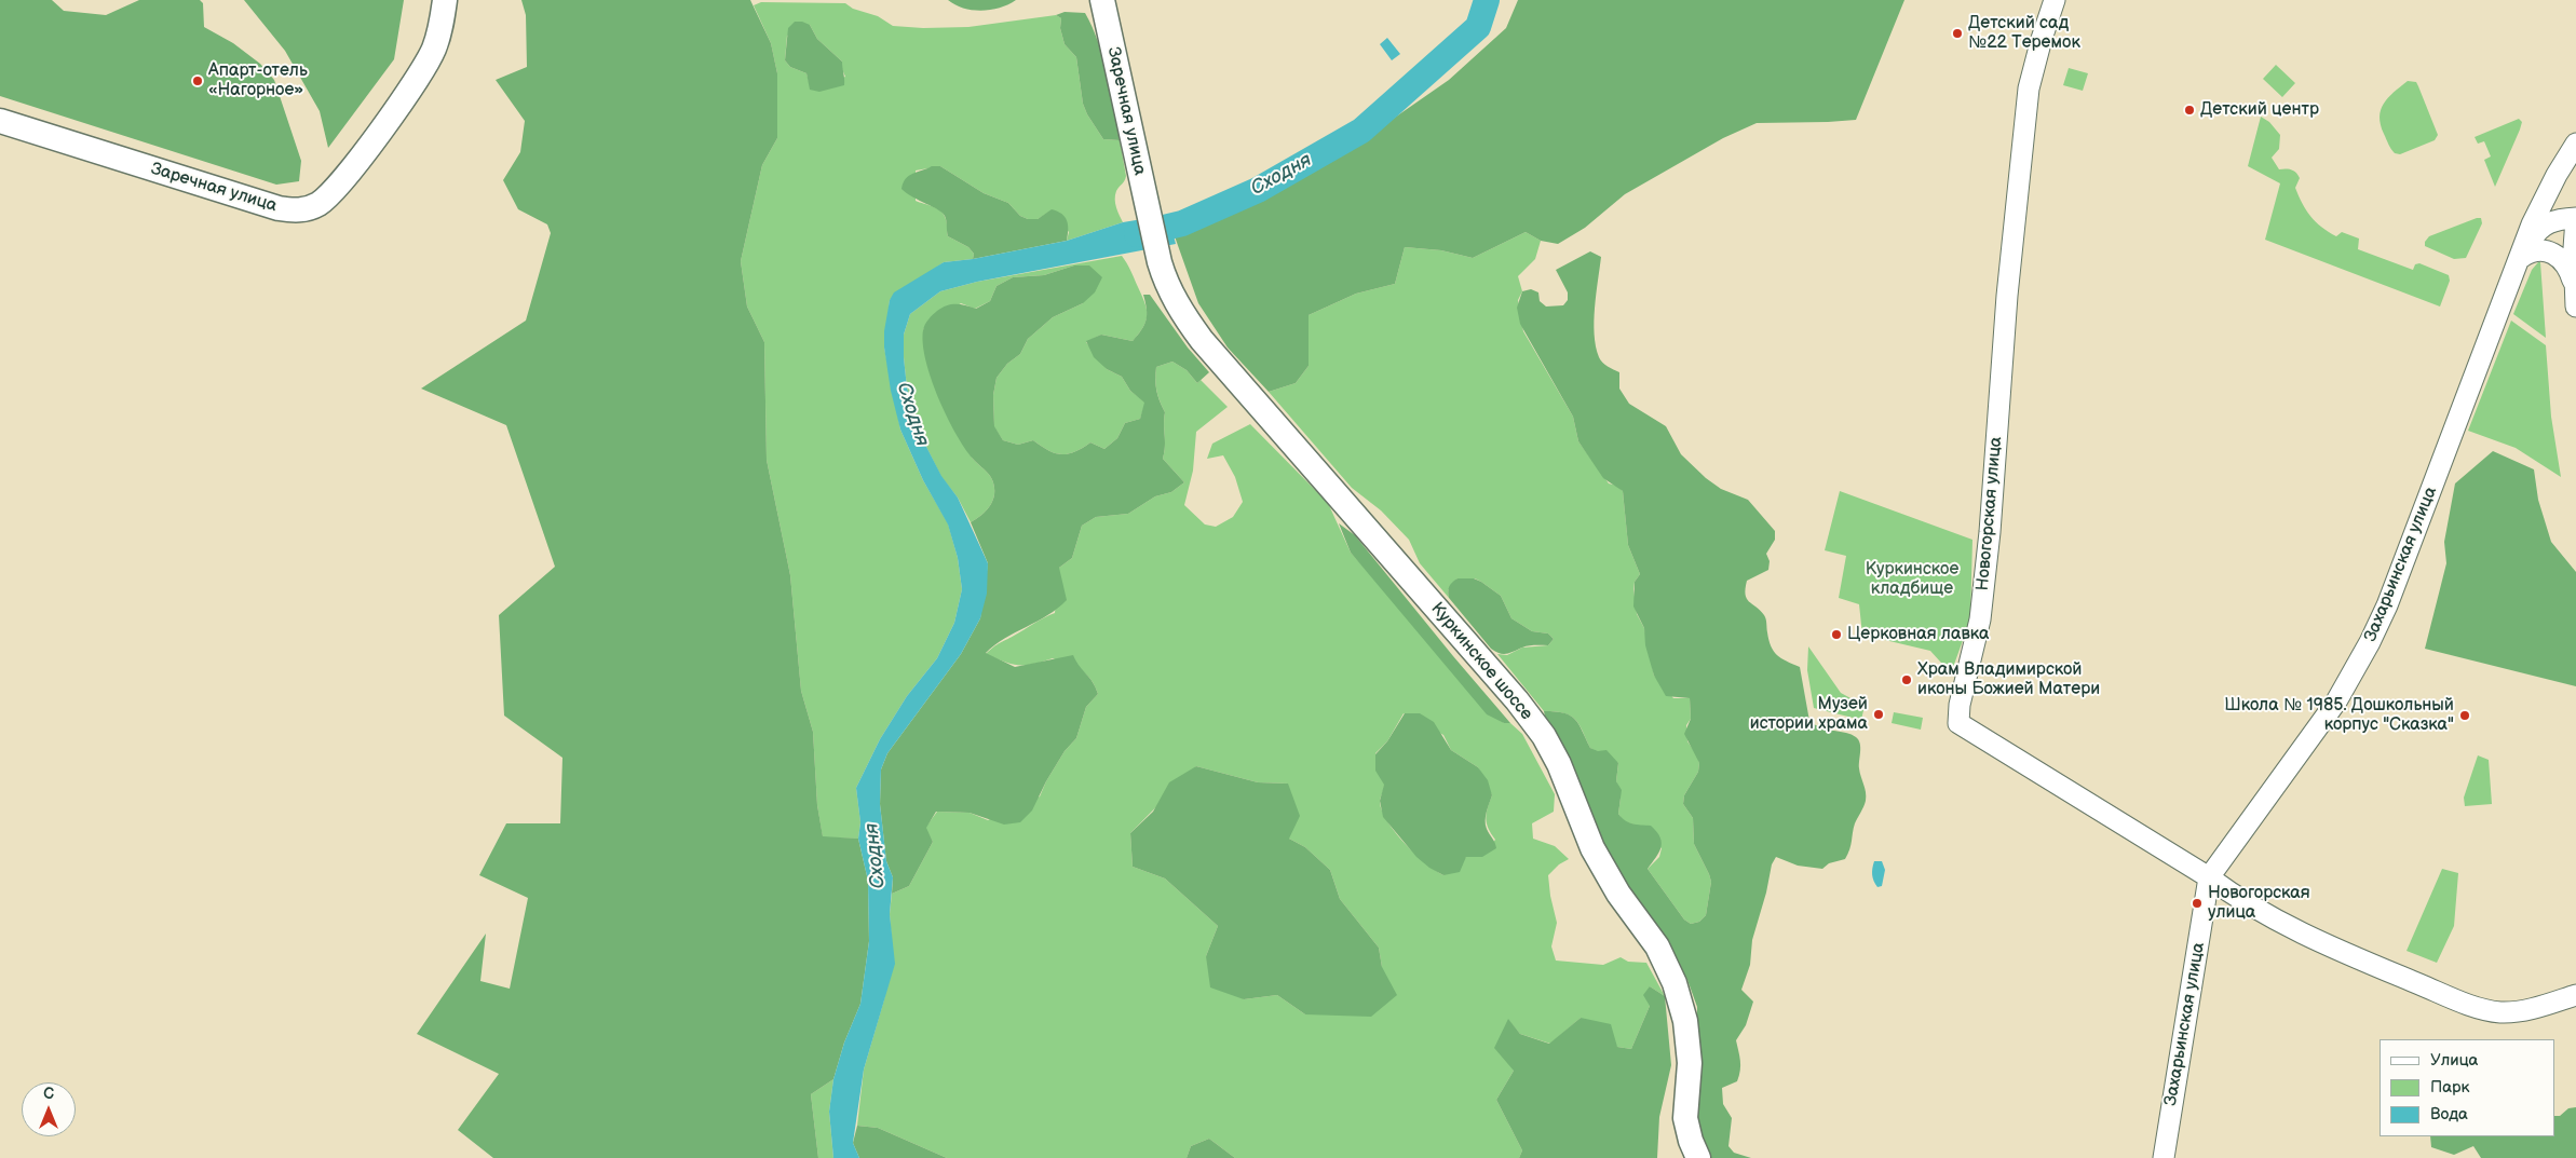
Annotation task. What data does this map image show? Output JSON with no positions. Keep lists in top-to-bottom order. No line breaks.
{"streets":{"main road":["Заречная улица","Куркинское шоссе"],"street":["Новогорская улица","Захарьинская улица"]},"crossings":[["Заречная улица","Куркинское шоссе"],["Новогорская улица","Захарьинская улица"]],"water":["Сходня"],"parks":["Куркинское кладбище"],"places":["Детский сад №22 Теремок","Апарт-отель «Нагорное»","Детский центр","Церковная лавка","Храм Владимирской иконы Божией Матери","Музей истории храма","Школа № 1985. Дошкольный корпус \"Сказка\"","Новогорская улица"],"legend":["Улица","Парк","Вода"],"north":"top"}
